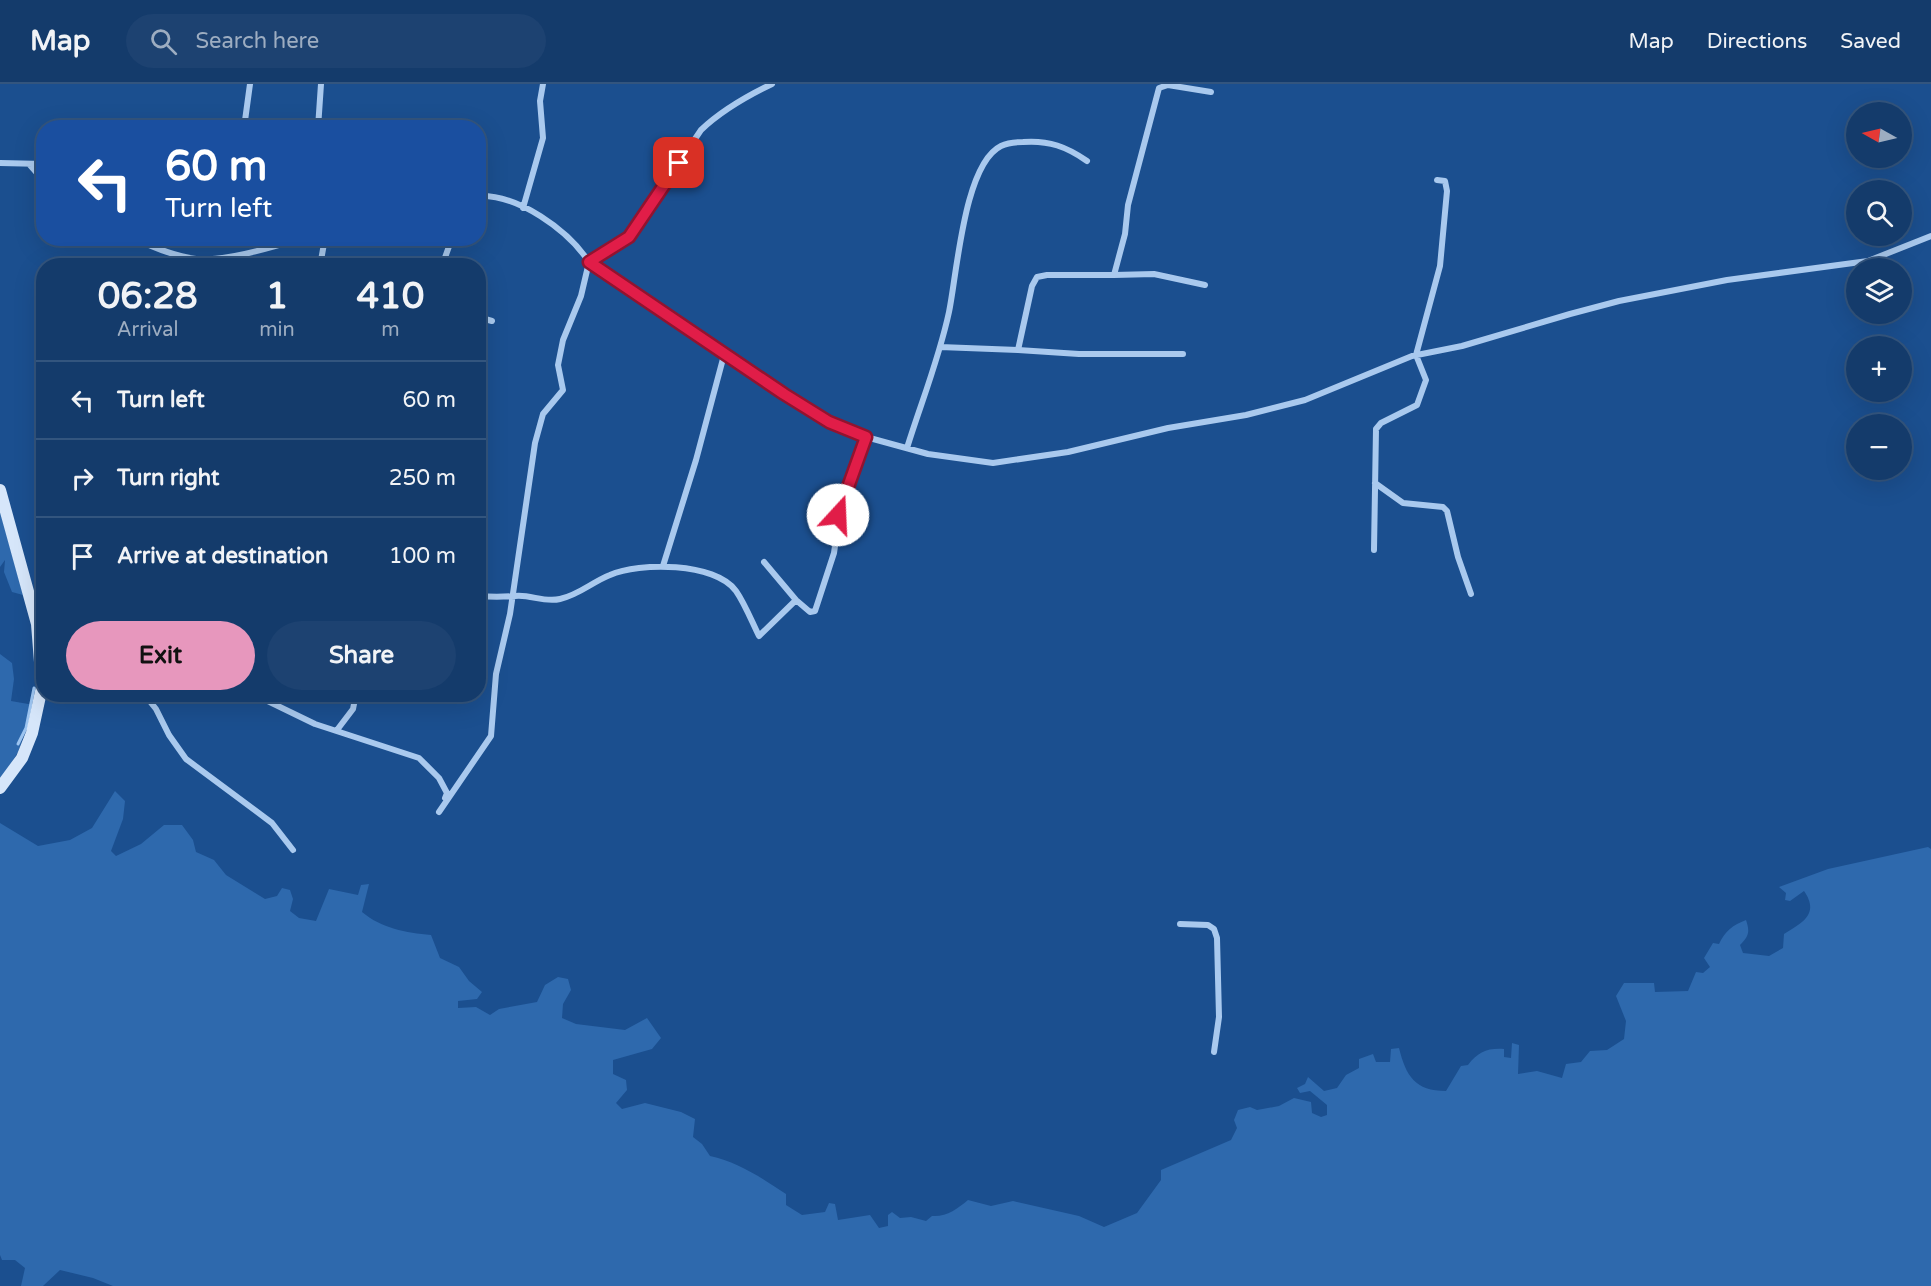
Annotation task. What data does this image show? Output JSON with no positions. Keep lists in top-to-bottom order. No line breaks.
{"north":"left","page":{"header":"Map","search":"Search here","nav":["Map","Directions","Saved"],"map_buttons":["+","−"],"turn":["60 m","Turn left"],"eta":["06:28","Arrival","1","min","410","m"],"list":[{"name":"Turn left","value":"60 m"},{"name":"Turn right","value":"250 m"},{"name":"Arrive at destination","value":"100 m"}],"buttons":["Exit","Share"]}}
